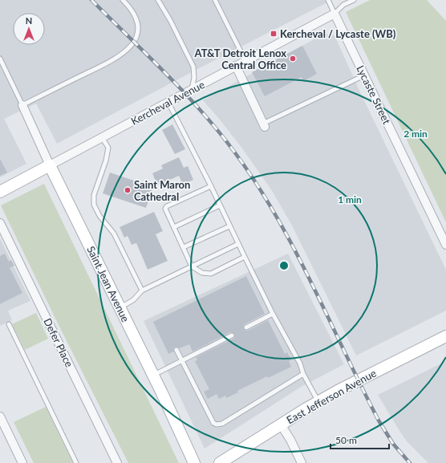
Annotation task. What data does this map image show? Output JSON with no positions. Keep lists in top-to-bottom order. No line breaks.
{"streets":{"street":["Lycaste Street","Kercheval Avenue","Saint Jean Avenue","Defer Place","East Jefferson Avenue"]},"crossings":[["Lycaste Street","Kercheval Avenue"],["Kercheval Avenue","Saint Jean Avenue"]],"places":{"transit":["Kercheval / Lycaste (WB)"],"other":["AT&T Detroit Lenox Central Office","Saint Maron Cathedral"]},"scale_bar":"50 m","north":"top","rings":["2 min","1 min"]}
